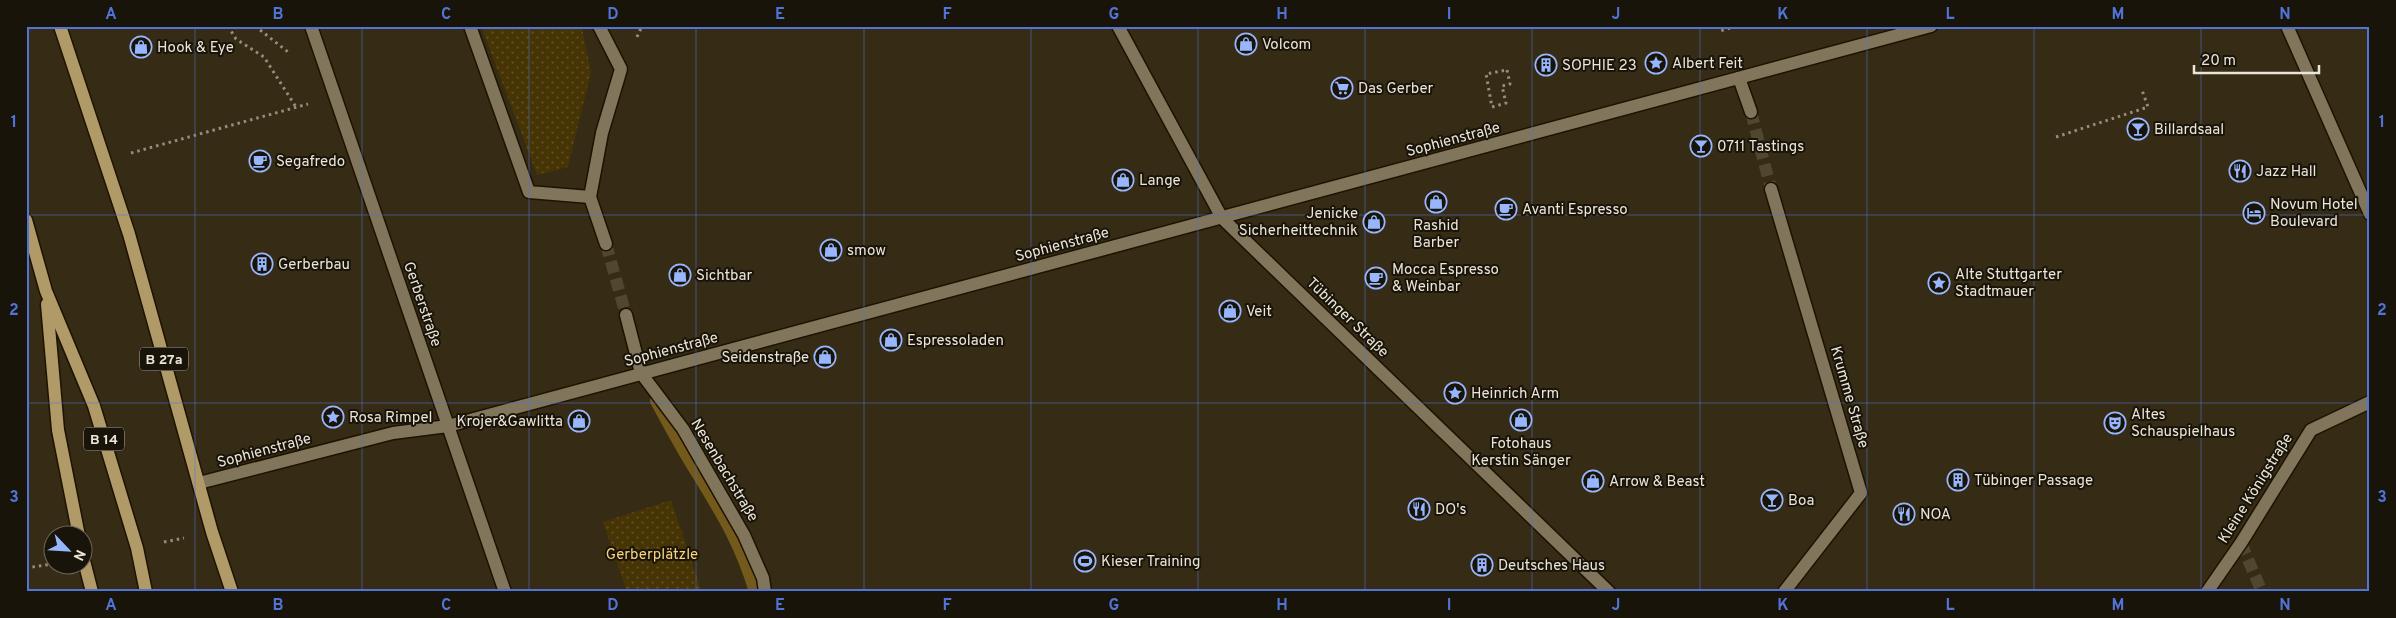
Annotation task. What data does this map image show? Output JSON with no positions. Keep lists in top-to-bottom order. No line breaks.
{"streets":{"main road":["B 27a","B 14"],"street":["Sophienstraße","Gerberstraße","Tübinger Straße","Krumme Straße","Nesenbachstraße","Kleine Königstraße"]},"crossings":[["Sophienstraße","Gerberstraße"],["Sophienstraße","Tübinger Straße"],["Sophienstraße","B 27a"],["Sophienstraße","Nesenbachstraße"]],"parks":["Gerberplätzle"],"places":{"shop":["Volcom","Hook & Eye","Lange","Rashid Barber","Jenicke Sicherheittechnik","smow","Sichtbar","Veit","Espressoladen","Seidenstraße","Fotohaus Kerstin Sänger","Krojer&Gawlitta","Arrow & Beast"],"place":["Albert Feit","Alte Stuttgarter Stadtmauer","Heinrich Arm","Rosa Rimpel"],"building":["SOPHIE 23","Gerberbau","Tübinger Passage","Deutsches Haus"],"supermarket":["Das Gerber"],"bar":["Billardsaal","0711 Tastings","Boa"],"cafe":["Segafredo","Avanti Espresso","Mocca Espresso & Weinbar"],"restaurant":["Jazz Hall","DO's","NOA"],"hotel":["Novum Hotel Boulevard"],"theatre":["Altes Schauspielhaus"],"sports":["Kieser Training"]},"scale_bar":"20 m","north":"bottom right","grid":{"columns":["A","B","C","D","E","F","G","H","I","J","K","L","M","N"],"rows":["1","2","3"]}}
